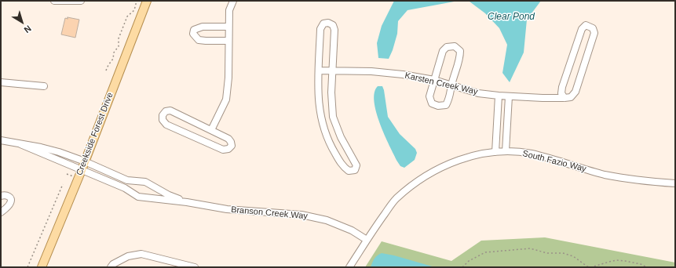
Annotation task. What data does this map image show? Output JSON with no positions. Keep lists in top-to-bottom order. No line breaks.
{"streets":{"main road":["Creekside Forest Drive"],"street":["Karsten Creek Way","South Fazio Way","Branson Creek Way"]},"crossings":[["Creekside Forest Drive","Branson Creek Way"],["South Fazio Way","Branson Creek Way"]],"water":["Clear Pond"],"north":"bottom right"}
